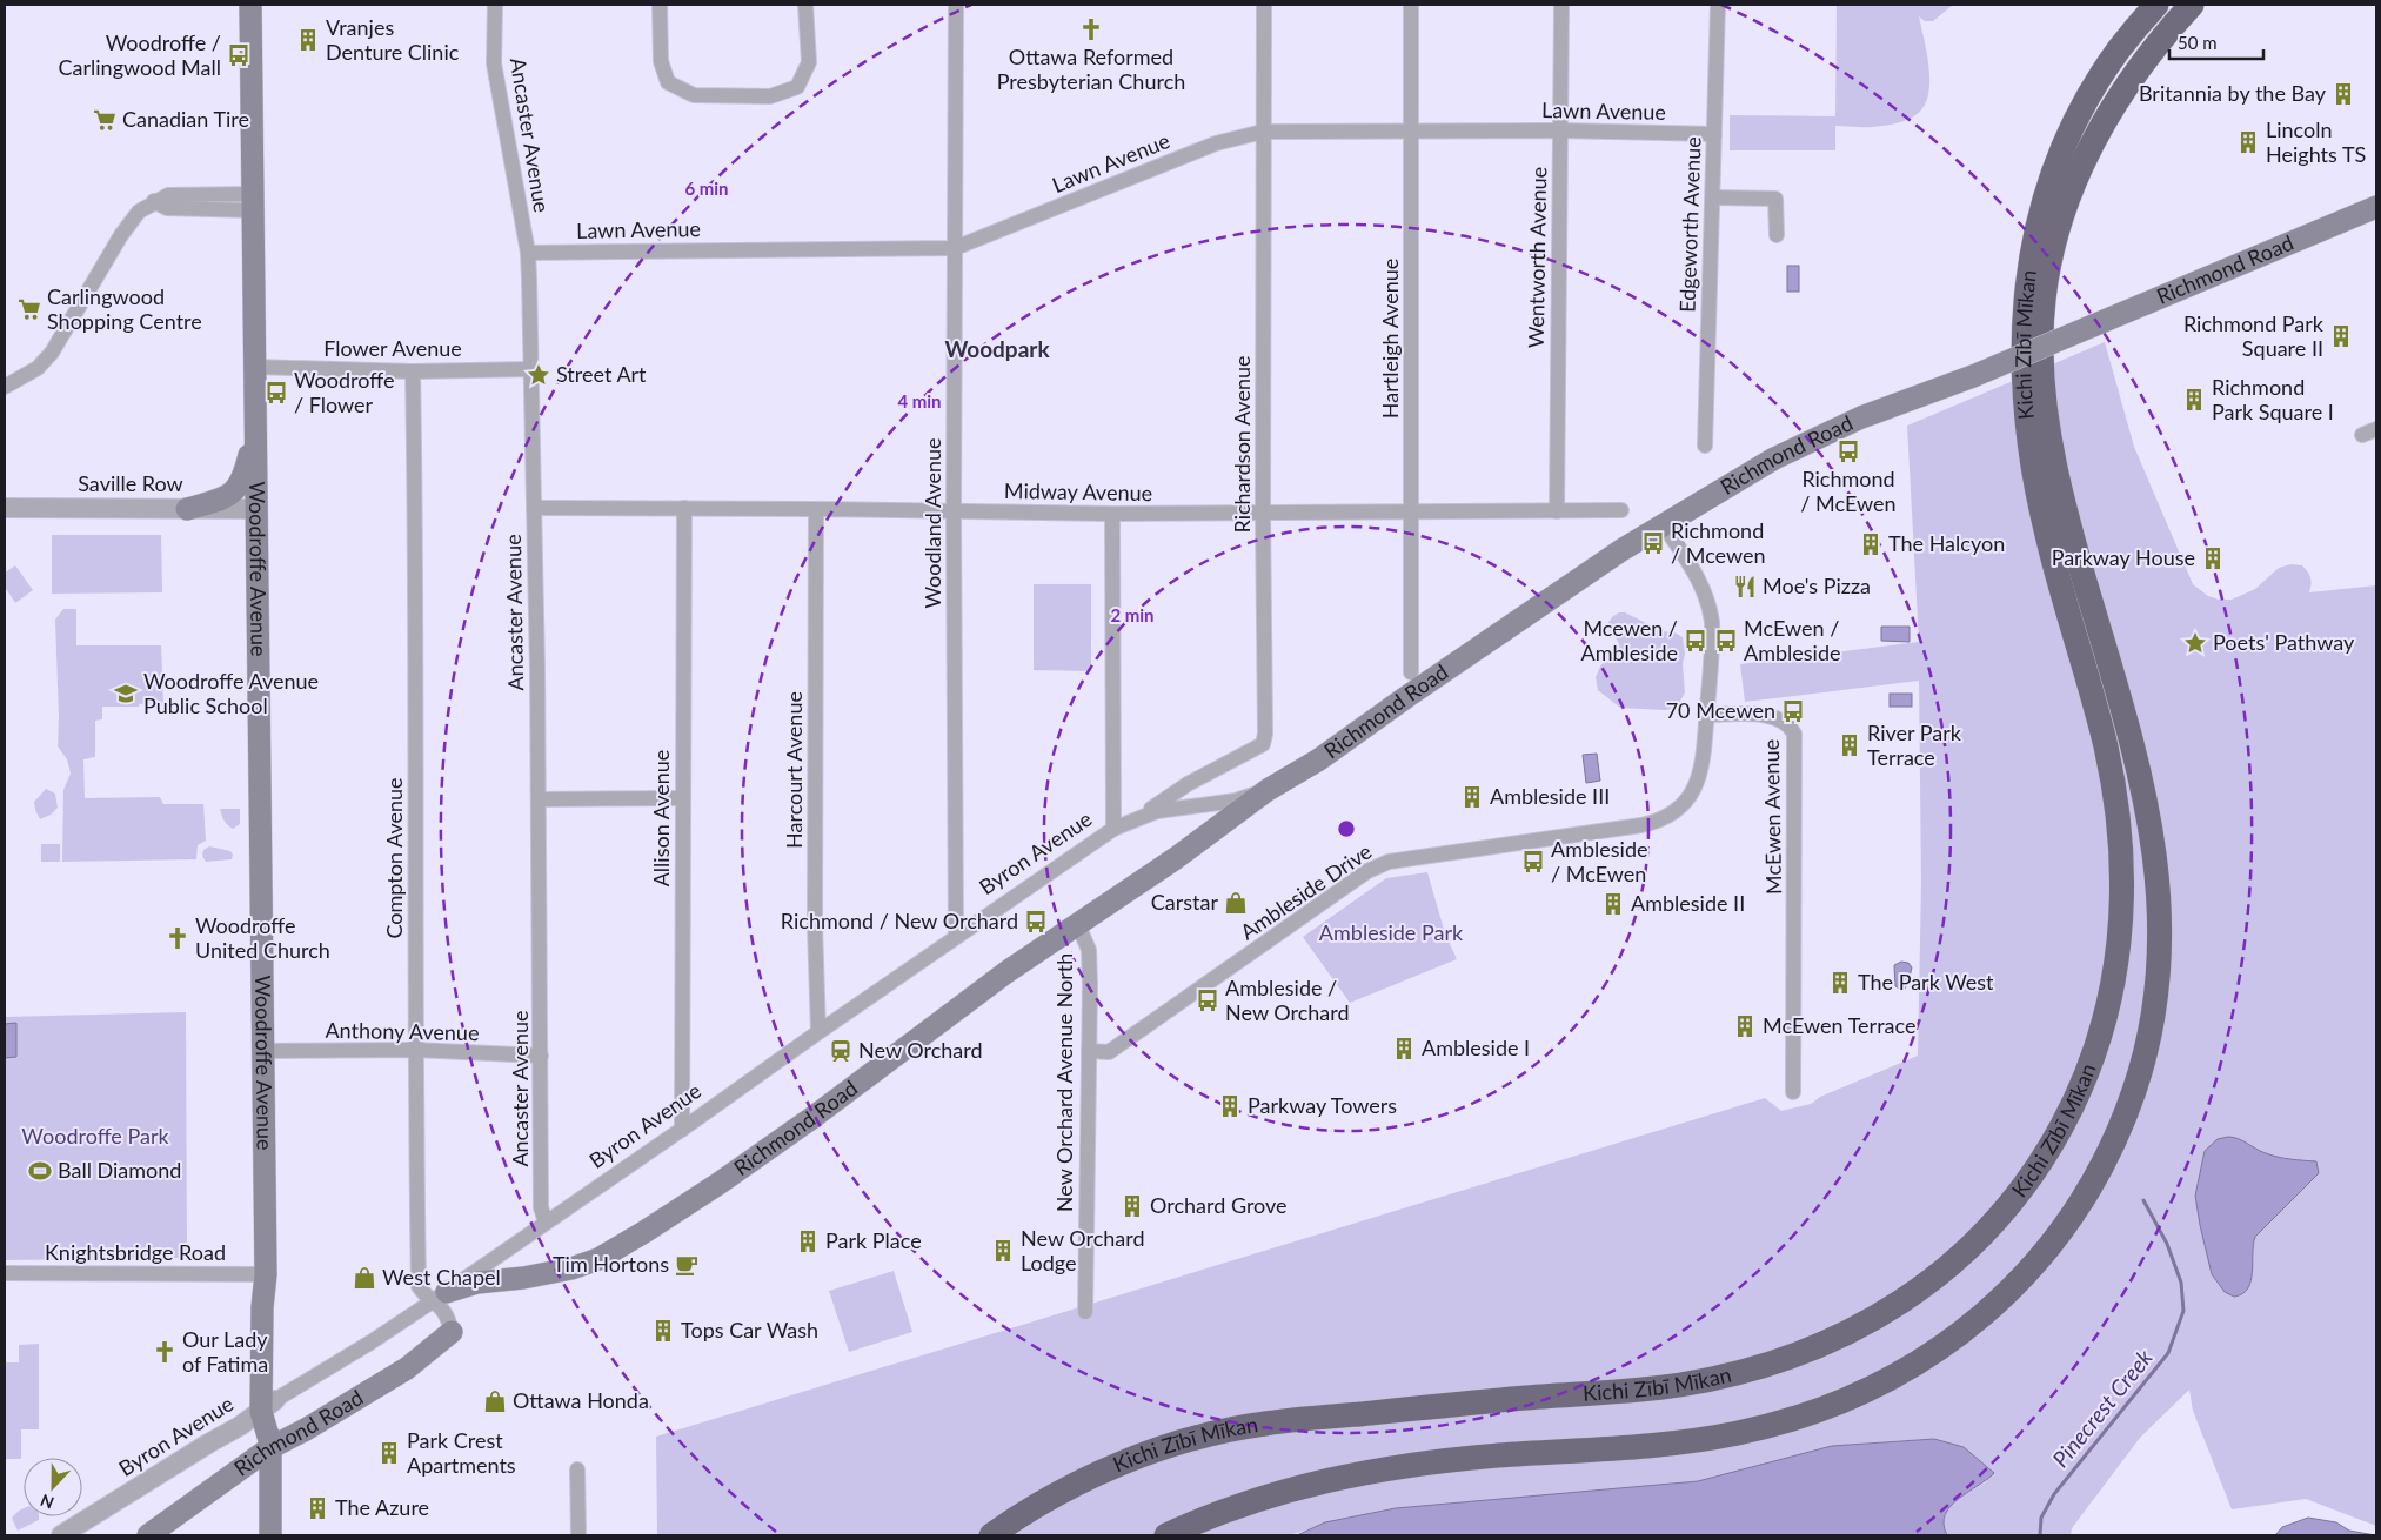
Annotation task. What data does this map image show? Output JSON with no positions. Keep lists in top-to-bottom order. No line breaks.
{"streets":{"highway":["Kichi Zībī Mīkan"],"main road":["Richmond Road","Woodroffe Avenue"],"street":["Lawn Avenue","Ancaster Avenue","Edgeworth Avenue","Wentworth Avenue","Hartleigh Avenue","Flower Avenue","Richardson Avenue","Saville Row","Midway Avenue","Woodland Avenue","Harcourt Avenue","McEwen Avenue","Allison Avenue","Byron Avenue","Compton Avenue","Ambleside Drive","Anthony Avenue","New Orchard Avenue North","Knightsbridge Road"]},"crossings":[["Lawn Avenue","Ancaster Avenue"],["Lawn Avenue","Edgeworth Avenue"],["Lawn Avenue","Wentworth Avenue"],["Lawn Avenue","Hartleigh Avenue"],["Lawn Avenue","Richardson Avenue"],["Lawn Avenue","Woodland Avenue"],["Ancaster Avenue","Flower Avenue"],["Ancaster Avenue","Midway Avenue"],["Ancaster Avenue","Byron Avenue"],["Ancaster Avenue","Anthony Avenue"],["Wentworth Avenue","Midway Avenue"],["Richmond Road","Woodroffe Avenue"],["Richmond Road","Byron Avenue"],["Richmond Road","Compton Avenue"],["Richmond Road","New Orchard Avenue North"],["Hartleigh Avenue","Midway Avenue"],["Flower Avenue","Woodroffe Avenue"],["Flower Avenue","Compton Avenue"],["Richardson Avenue","Midway Avenue"],["Richardson Avenue","Byron Avenue"],["Saville Row","Woodroffe Avenue"],["Midway Avenue","Woodland Avenue"],["Midway Avenue","Harcourt Avenue"],["Midway Avenue","Allison Avenue"],["Woodland Avenue","Byron Avenue"],["Woodroffe Avenue","Byron Avenue"],["Woodroffe Avenue","Anthony Avenue"],["Woodroffe Avenue","Knightsbridge Road"],["Harcourt Avenue","Byron Avenue"],["McEwen Avenue","Ambleside Drive"],["Allison Avenue","Byron Avenue"],["Byron Avenue","Compton Avenue"],["Compton Avenue","Anthony Avenue"],["Ambleside Drive","New Orchard Avenue North"]],"districts":["Woodpark"],"water":["Pinecrest Creek"],"parks":["Ambleside Park","Woodroffe Park"],"places":{"church":["Ottawa Reformed Presbyterian Church","Woodroffe United Church","Our Lady of Fatima"],"building":["Vranjes Denture Clinic","Britannia by the Bay","Lincoln Heights TS","Richmond Park Square II","Richmond Park Square I","The Halcyon","Parkway House","River Park Terrace","Ambleside III","Ambleside II","The Park West","McEwen Terrace","Ambleside I","Parkway Towers","Orchard Grove","Park Place","New Orchard Lodge","Tops Car Wash","Park Crest Apartments","The Azure"],"bus stop":["Woodroffe / Carlingwood Mall","Woodroffe / Flower","Richmond / McEwen","Richmond / Mcewen","Mcewen / Ambleside","McEwen / Ambleside","70 Mcewen","Ambleside / McEwen","Richmond / New Orchard","Ambleside / New Orchard"],"supermarket":["Canadian Tire","Carlingwood Shopping Centre"],"place":["Street Art","Poets' Pathway"],"restaurant":["Moe's Pizza"],"school or university":["Woodroffe Avenue Public School"],"shop":["Carstar","West Chapel","Ottawa Honda"],"station":["New Orchard"],"sports":["Ball Diamond"],"cafe":["Tim Hortons"]},"scale_bar":"50 m","north":"bottom","rings":["6 min","4 min","2 min"]}
